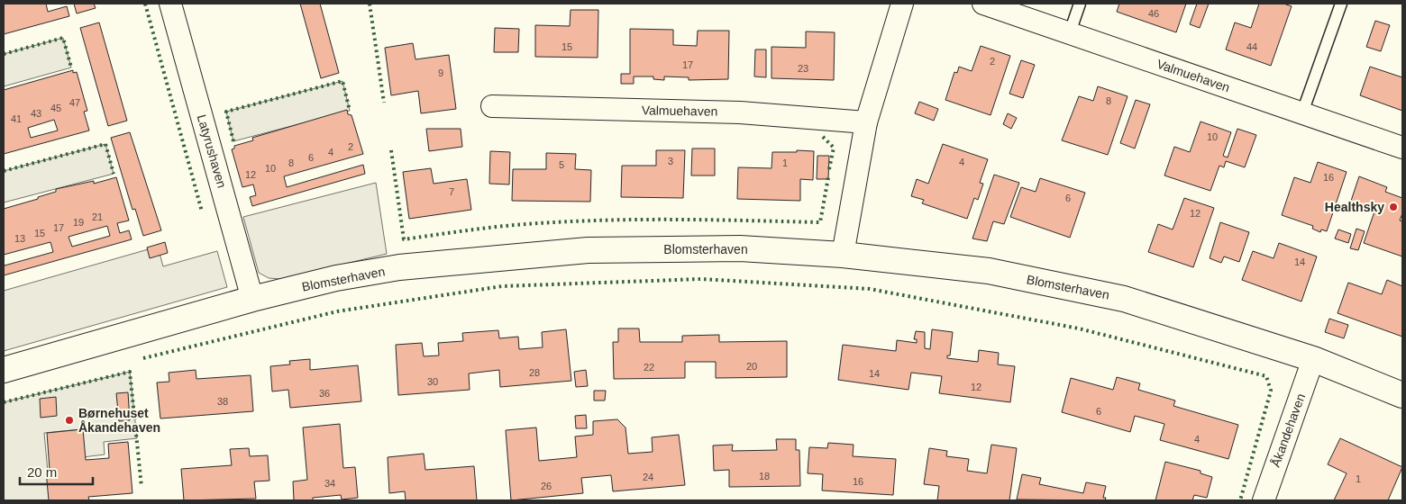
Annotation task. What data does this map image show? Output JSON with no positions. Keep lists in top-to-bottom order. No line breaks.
{"streets":{"street":["Valmuehaven","Latyrushaven","Blomsterhaven","Åkandehaven"]},"crossings":[["Latyrushaven","Blomsterhaven"],["Blomsterhaven","Åkandehaven"]],"places":["Healthsky","Børnehuset Åkandehaven"],"house_numbers":["46","15","44","2","17","23","9","8","47","45","43","41","10","2","4","6","3","4","8","1","5","10","12","16","7","6","12","21","19","17","15","13","14","20","22","28","14","30","12","36","38","6","4","18","24","1","16","34","26"],"scale_bar":"20 m"}
